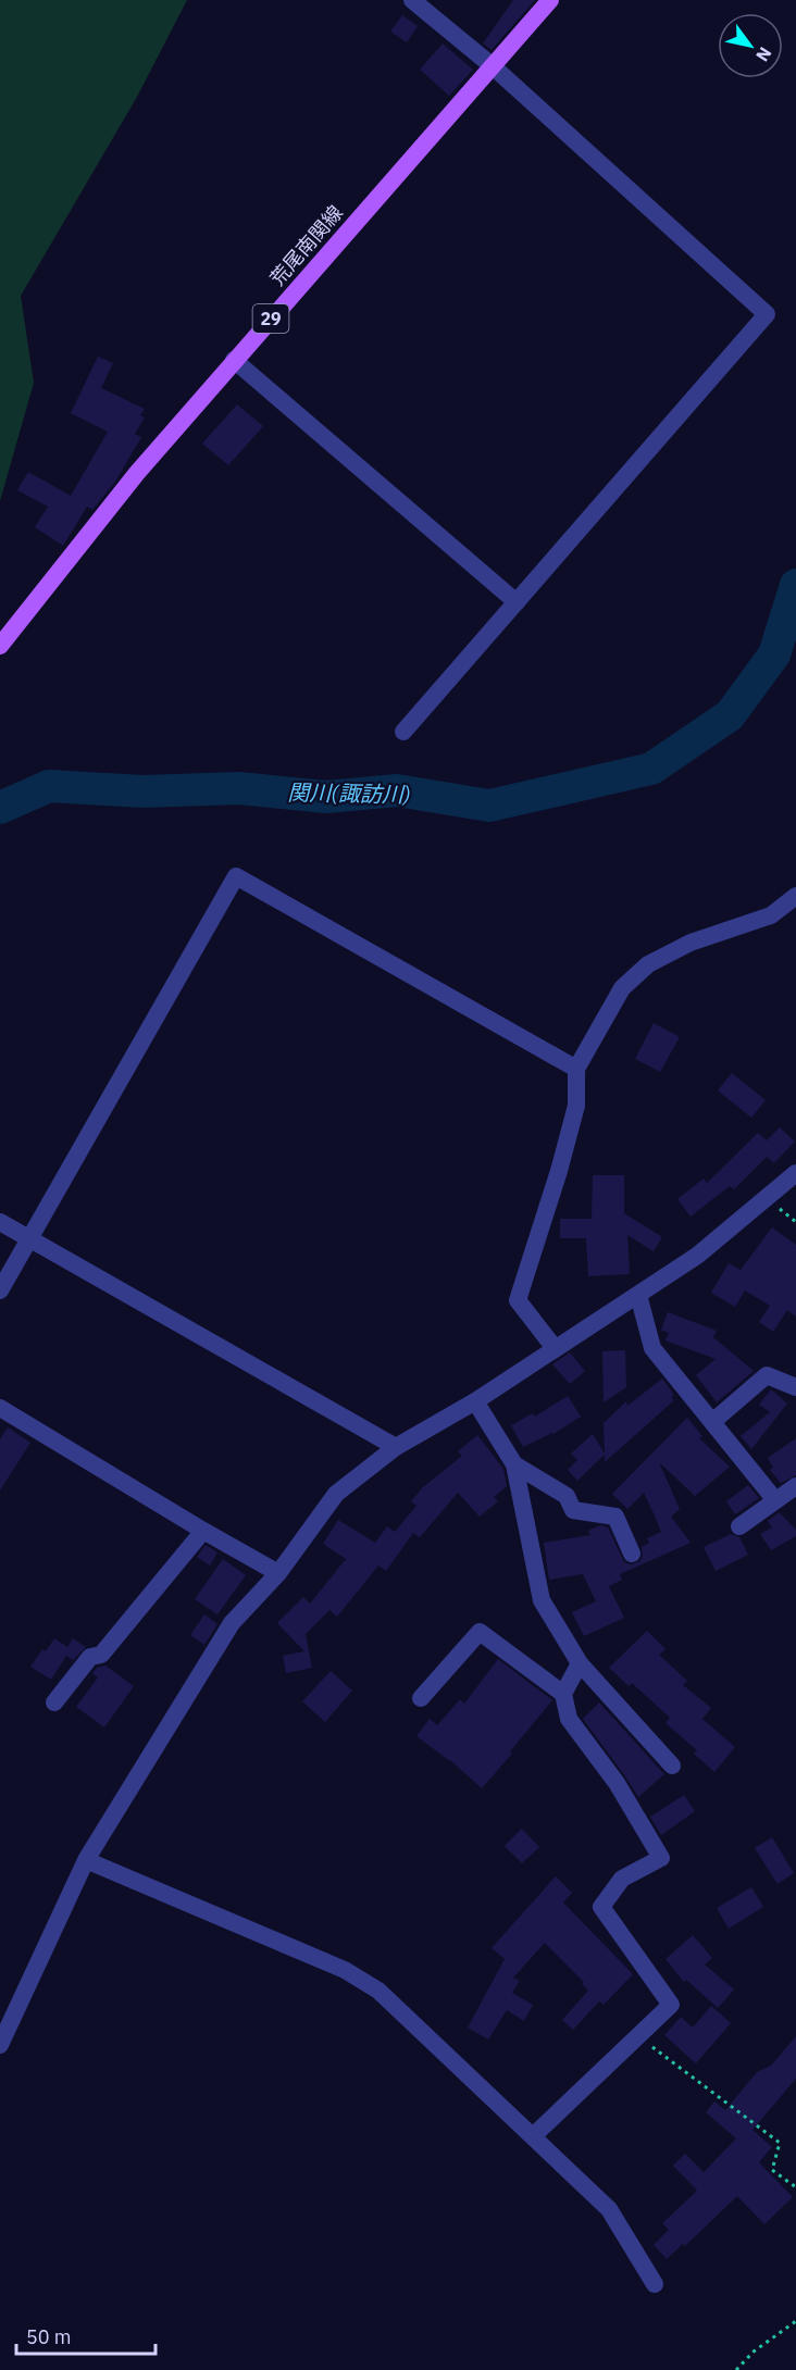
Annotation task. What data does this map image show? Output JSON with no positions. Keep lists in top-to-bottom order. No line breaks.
{"streets":{"main road":["荒尾南関線","29"]},"water":["関川(諏訪川)"],"scale_bar":"50 m","north":"bottom right"}
